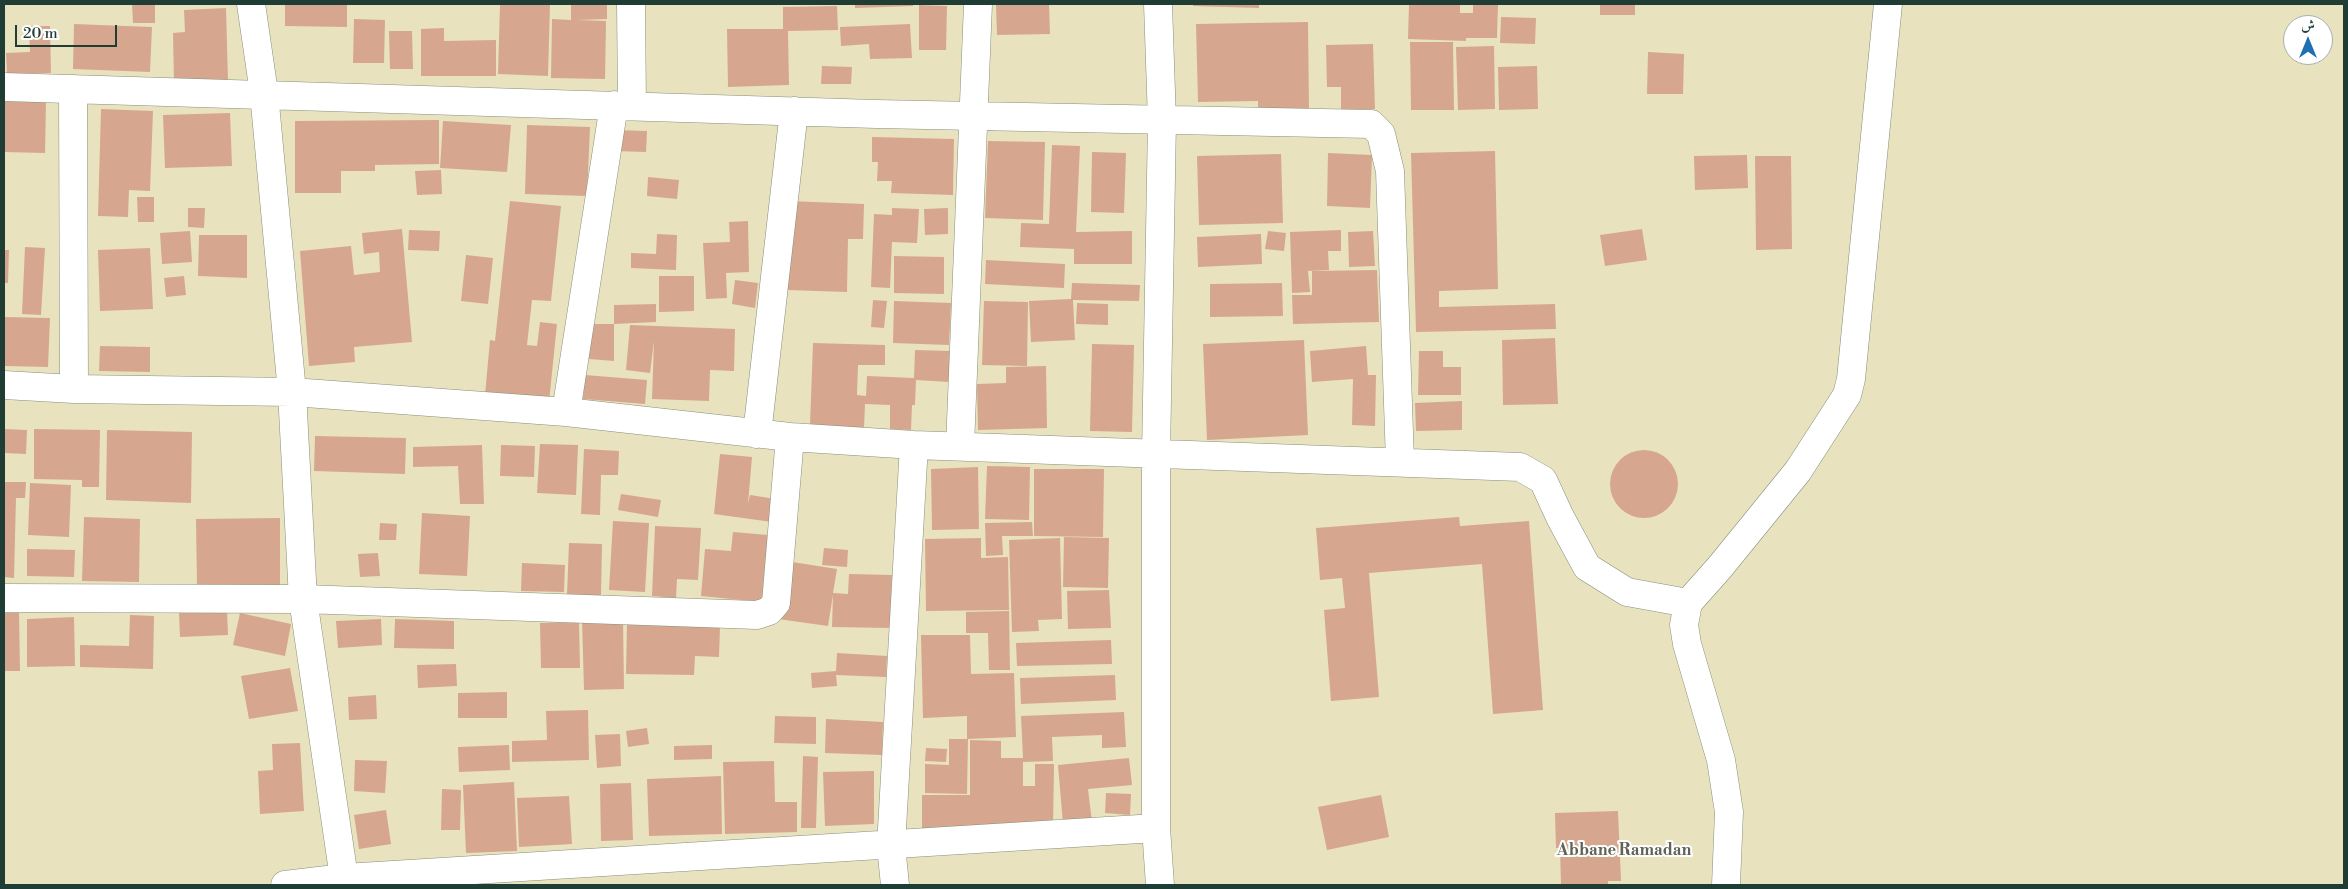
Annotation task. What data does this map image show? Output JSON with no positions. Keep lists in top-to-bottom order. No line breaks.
{"districts":["Abbane Ramadan"],"scale_bar":"20 m","north":"top"}
